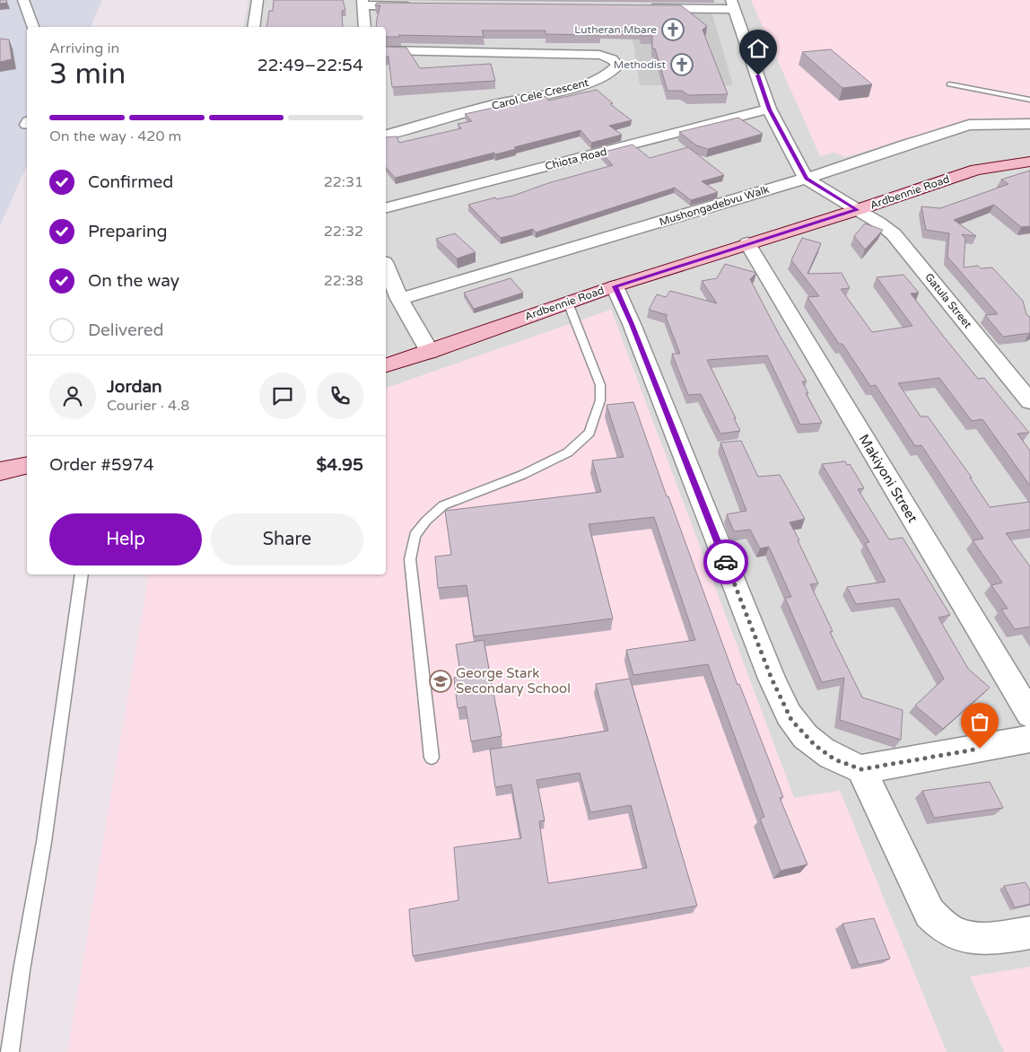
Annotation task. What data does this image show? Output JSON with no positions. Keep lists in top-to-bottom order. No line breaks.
{"streets":{"main road":["Ardbennie Road"],"street":["Carol Cele Crescent","Chiota Road","Mushongadebvu Walk","Gatula Street","Makiyoni Street"]},"crossings":[["Ardbennie Road","Gatula Street"],["Ardbennie Road","Makiyoni Street"],["Mushongadebvu Walk","Gatula Street"]],"places":{"church":["Lutheran Mbare","Methodist"],"school or university":["George Stark Secondary School"]},"page":{"heading":["3 min","Arriving in","22:49–22:54"],"panel":["Jordan","Courier · 4.8","Order #5974","$4.95"],"bar":"On the way · 420 m","list":[["Confirmed","22:31"],["Preparing","22:32"],["On the way","22:38"],"Delivered"],"buttons":["Help","Share"]}}
